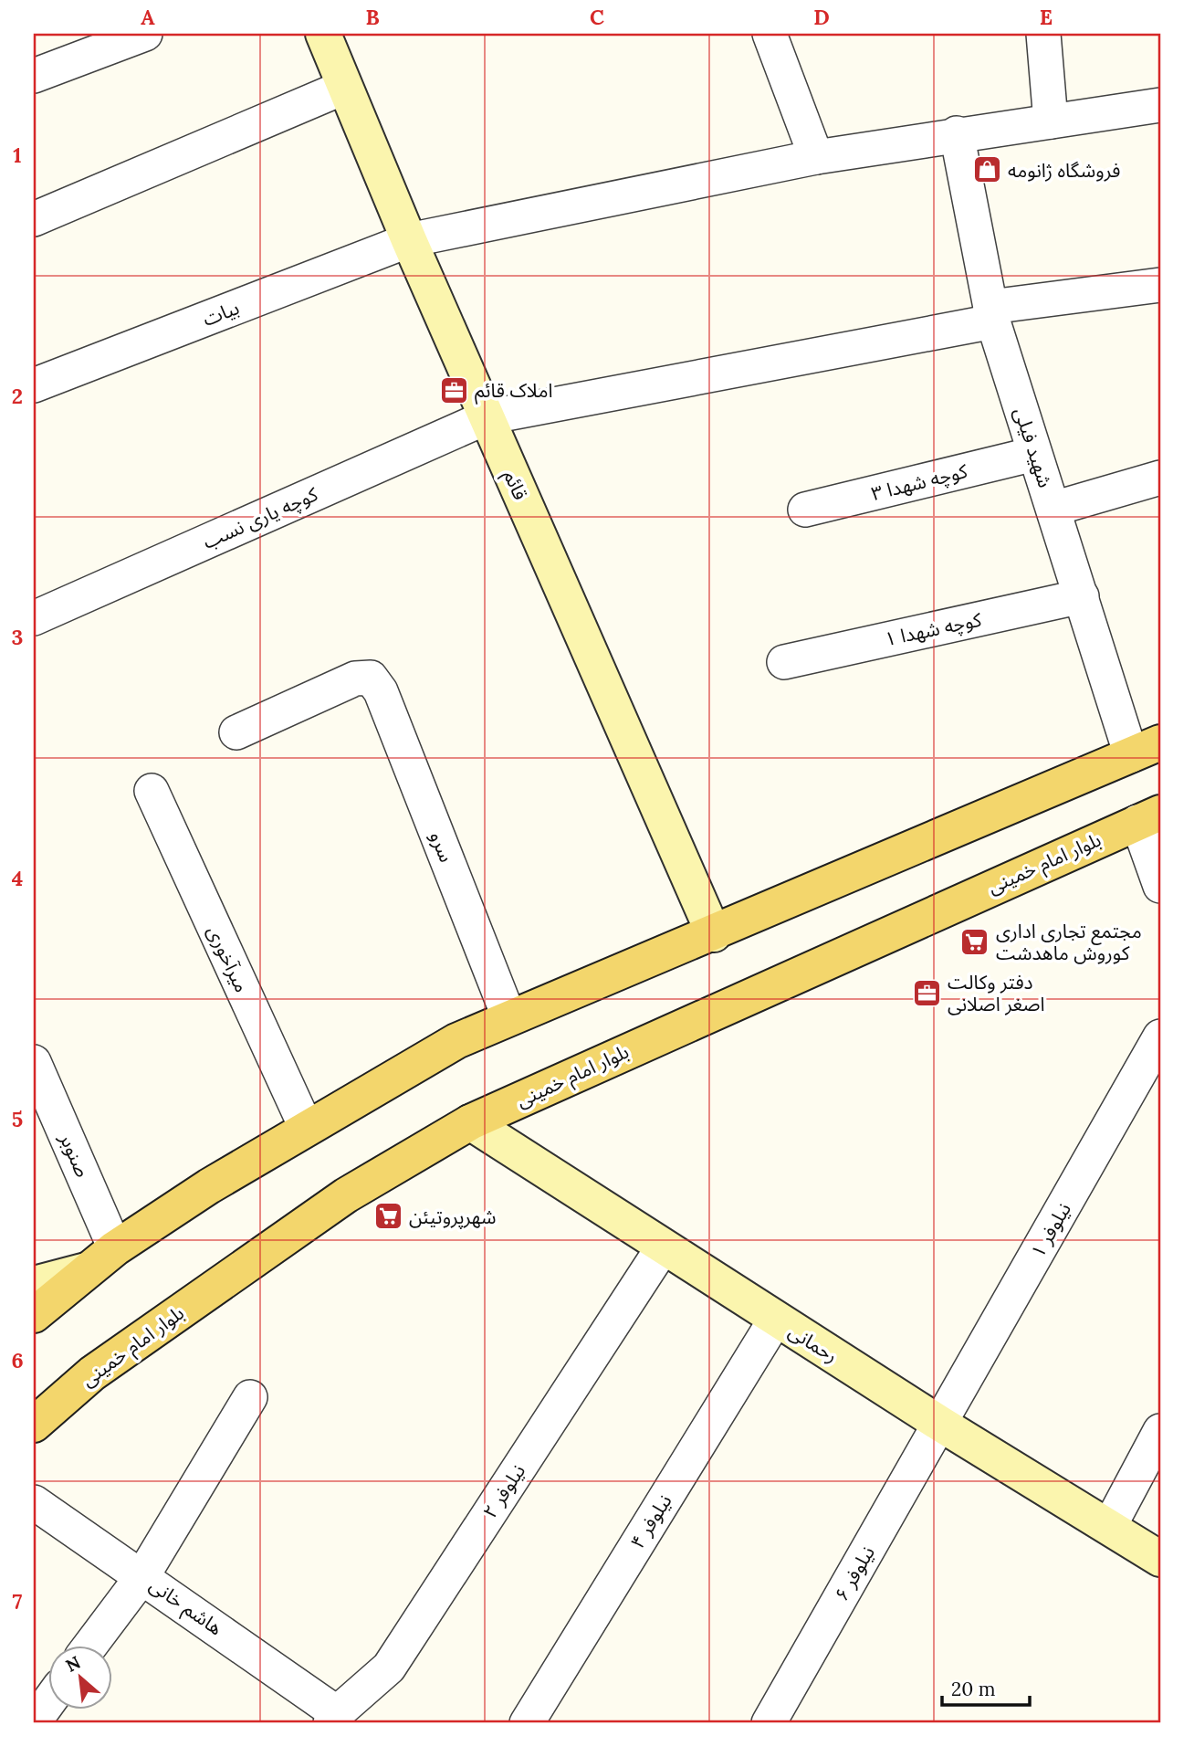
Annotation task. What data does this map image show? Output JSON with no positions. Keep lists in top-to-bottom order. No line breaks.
{"streets":{"main road":["بلوار امام خمینی"],"street":["بیات","شهید فیلی","کوچه شهدا ۳","قائم","کوچه یاری نسب","کوچه شهدا ۱","سرو","میرآخوری","صنوبر","نیلوفر ۱","رحمانی","نیلوفر ۲","نیلوفر ۴","نیلوفر ۶","هاشم خانی"]},"crossings":[["بیات","شهید فیلی"],["بیات","قائم"],["شهید فیلی","کوچه شهدا ۳"],["شهید فیلی","کوچه یاری نسب"],["شهید فیلی","کوچه شهدا ۱"],["قائم","کوچه یاری نسب"],["بلوار امام خمینی","رحمانی"],["نیلوفر ۱","رحمانی"],["نیلوفر ۱","نیلوفر ۶"],["رحمانی","نیلوفر ۲"],["رحمانی","نیلوفر ۴"],["رحمانی","نیلوفر ۶"],["نیلوفر ۲","هاشم خانی"]],"places":{"shop":["فروشگاه ژانومه"],"office":["املاک قائم","دفتر وکالت اصغر اصلانی"],"supermarket":["مجتمع تجاری اداری کوروش ماهدشت","شهرپروتیئن"]},"scale_bar":"20 m","north":"top left","grid":{"columns":["A","B","C","D","E"],"rows":["1","2","3","4","5","6","7"]}}
